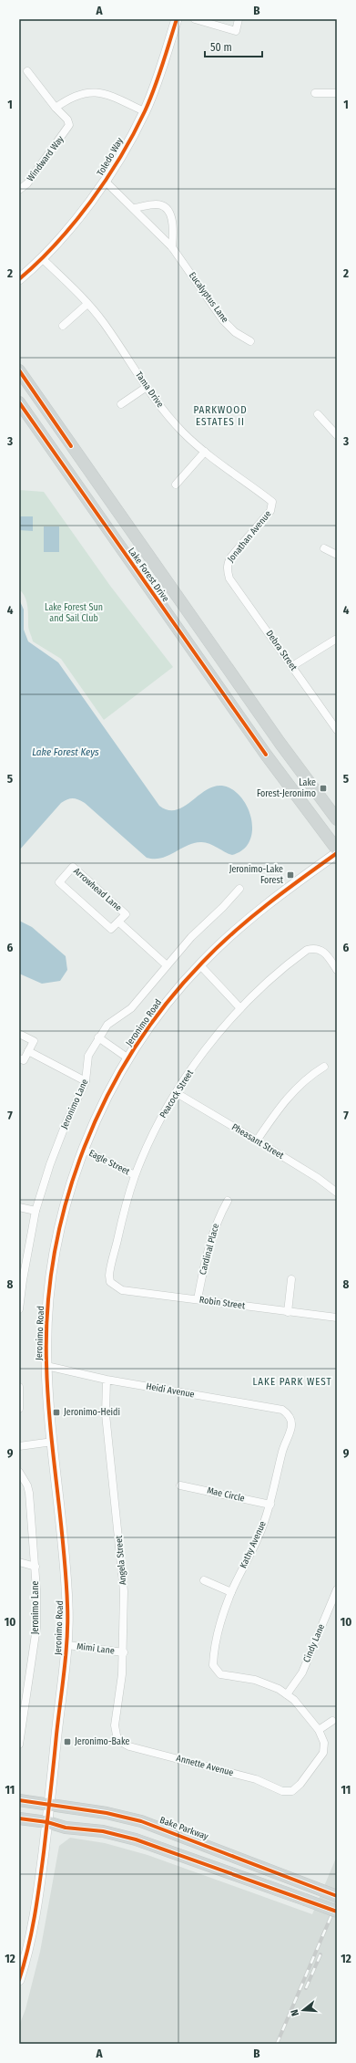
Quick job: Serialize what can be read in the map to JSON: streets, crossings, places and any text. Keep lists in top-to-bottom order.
{
  "streets": {
    "main road": [
      "Toledo Way",
      "Lake Forest Drive",
      "Jeronimo Road",
      "Bake Parkway"
    ],
    "street": [
      "Windward Way",
      "Eucalyptus Lane",
      "Tama Drive",
      "Jonathan Avenue",
      "Debra Street",
      "Arrowhead Lane",
      "Peacock Street",
      "Jeronimo Lane",
      "Pheasant Street",
      "Eagle Street",
      "Cardinal Place",
      "Robin Street",
      "Heidi Avenue",
      "Mae Circle",
      "Kathy Avenue",
      "Angela Street",
      "Cindy Lane",
      "Mimi Lane",
      "Annette Avenue"
    ]
  },
  "crossings": [
    ["Toledo Way", "Eucalyptus Lane"],
    ["Toledo Way", "Tama Drive"],
    ["Tama Drive", "Jonathan Avenue"],
    ["Jonathan Avenue", "Debra Street"],
    ["Arrowhead Lane", "Jeronimo Lane"],
    ["Jeronimo Road", "Eagle Street"],
    ["Jeronimo Road", "Heidi Avenue"],
    ["Jeronimo Road", "Mimi Lane"],
    ["Jeronimo Road", "Bake Parkway"],
    ["Peacock Street", "Pheasant Street"],
    ["Peacock Street", "Eagle Street"],
    ["Peacock Street", "Robin Street"],
    ["Cardinal Place", "Robin Street"],
    ["Heidi Avenue", "Kathy Avenue"],
    ["Heidi Avenue", "Angela Street"],
    ["Mae Circle", "Kathy Avenue"],
    ["Kathy Avenue", "Cindy Lane"],
    ["Angela Street", "Mimi Lane"],
    ["Angela Street", "Annette Avenue"]
  ],
  "districts": ["PARKWOOD ESTATES II", "LAKE PARK WEST"],
  "water": ["Lake Forest Keys"],
  "parks": ["Lake Forest Sun and Sail Club"],
  "places": {
    "transit": [
      "Lake Forest-Jeronimo",
      "Jeronimo-Lake Forest",
      "Jeronimo-Heidi",
      "Jeronimo-Bake"
    ]
  },
  "scale_bar": "50 m",
  "north": "left",
  "grid": {
    "columns": ["A", "B"],
    "rows": [
      "1",
      "2",
      "3",
      "4",
      "5",
      "6",
      "7",
      "8",
      "9",
      "10",
      "11",
      "12"
    ]
  }
}
